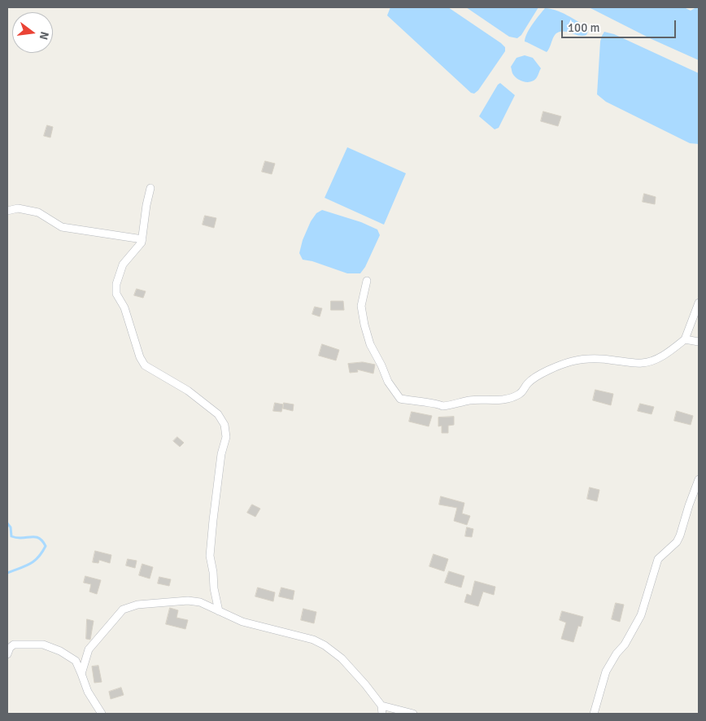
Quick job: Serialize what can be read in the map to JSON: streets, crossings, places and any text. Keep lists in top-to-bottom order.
{
  "scale_bar": "100 m",
  "north": "right"
}
